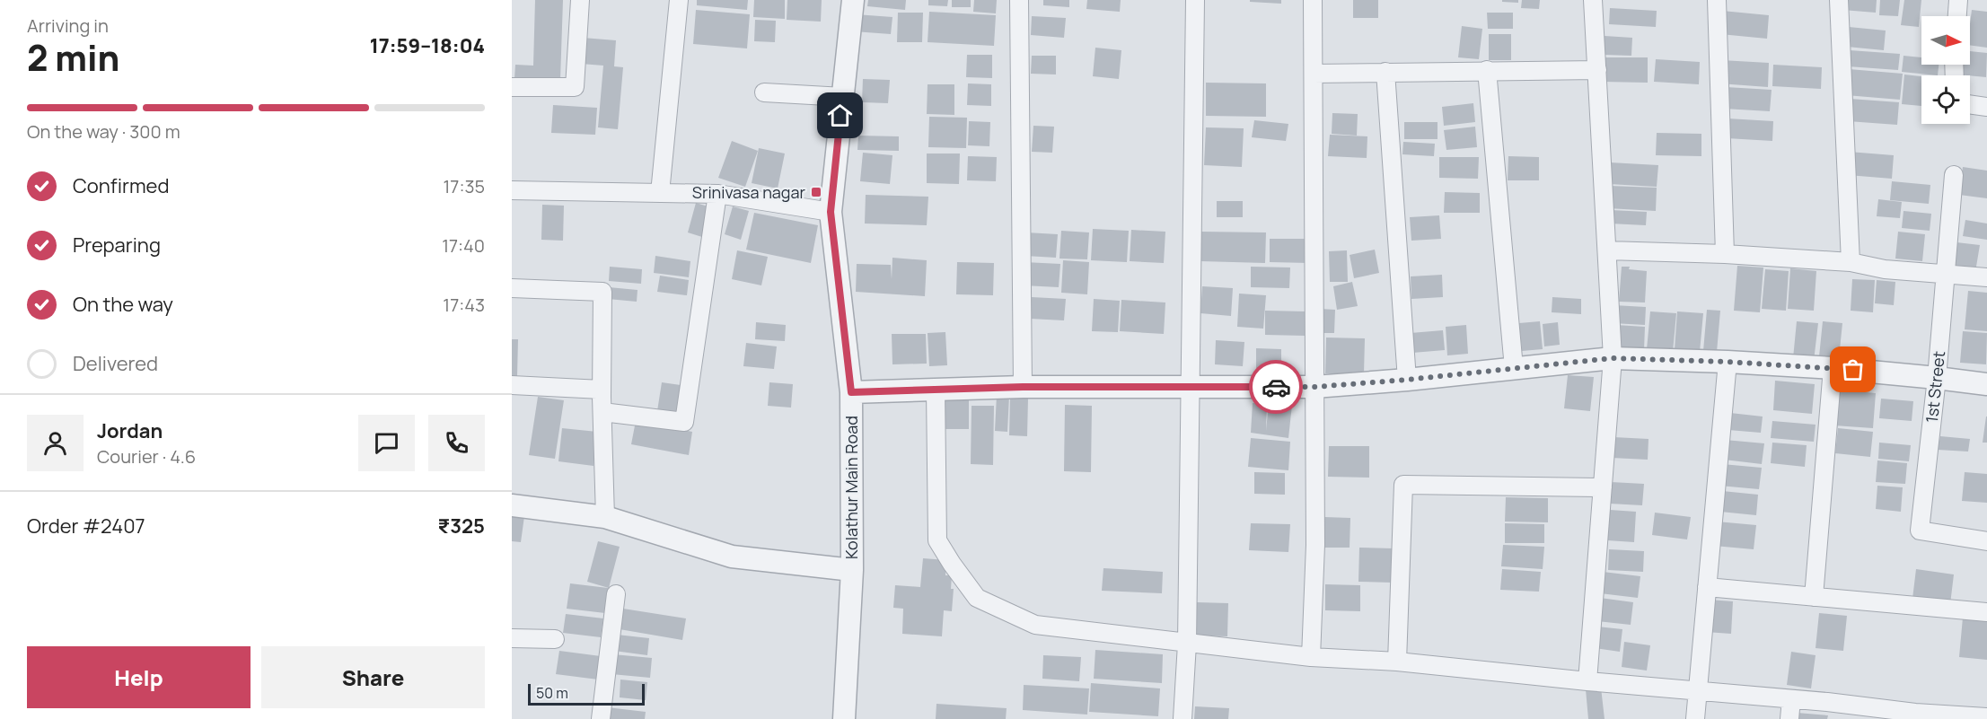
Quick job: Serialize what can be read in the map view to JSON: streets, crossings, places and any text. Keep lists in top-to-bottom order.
{
  "streets": {
    "street": ["1st Street", "Kolathur Main Road"]
  },
  "places": {
    "transit": ["Srinivasa nagar"]
  },
  "scale_bar": "50 m",
  "north": "right",
  "page": {
    "heading": ["2 min", "Arriving in", "17:59–18:04"],
    "panel": [
      "Jordan",
      "Courier · 4.6",
      "Order #2407",
      "₹325"
    ],
    "bar": "On the way · 300 m",
    "list": [
      ["Confirmed", "17:35"],
      ["Preparing", "17:40"],
      ["On the way", "17:43"],
      "Delivered"
    ],
    "buttons": ["Help", "Share"],
    "scale": "50 m"
  }
}
